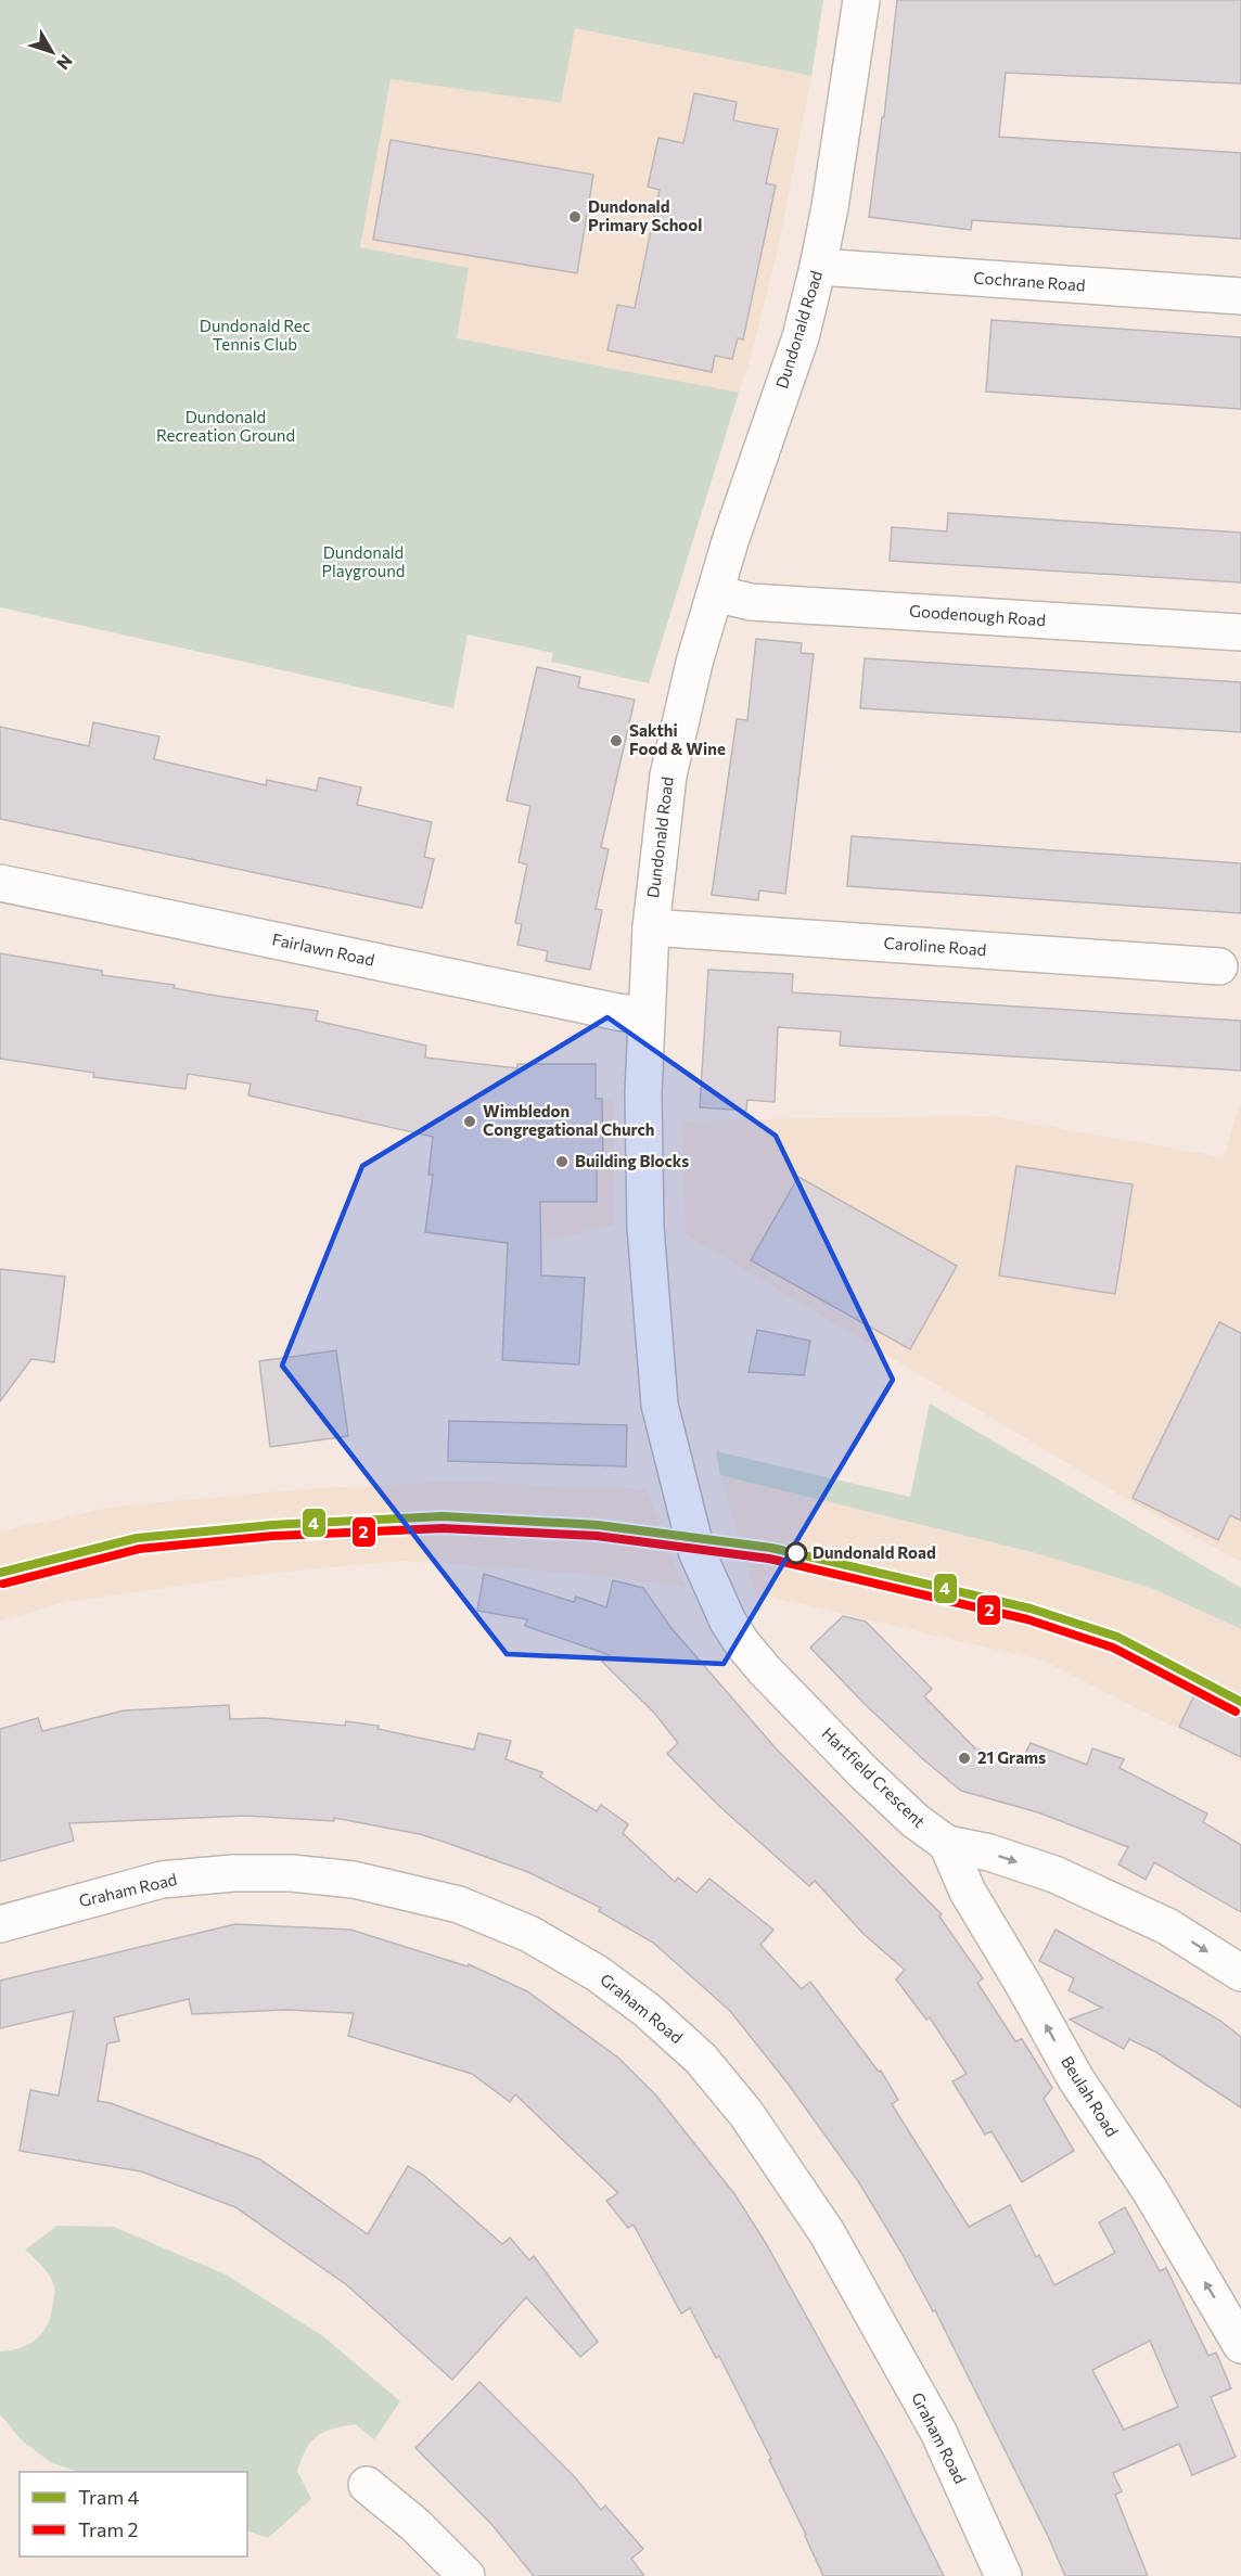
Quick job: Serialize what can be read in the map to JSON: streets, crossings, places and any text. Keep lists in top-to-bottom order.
{
  "streets": {
    "street": [
      "Cochrane Road",
      "Dundonald Road",
      "Goodenough Road",
      "Caroline Road",
      "Fairlawn Road",
      "Hartfield Crescent",
      "Graham Road",
      "Beulah Road"
    ]
  },
  "crossings": [
    ["Cochrane Road", "Dundonald Road"],
    ["Dundonald Road", "Goodenough Road"],
    ["Dundonald Road", "Caroline Road"],
    ["Dundonald Road", "Fairlawn Road"],
    ["Dundonald Road", "Hartfield Crescent"],
    ["Hartfield Crescent", "Beulah Road"]
  ],
  "one_way": ["Hartfield Crescent", "Beulah Road"],
  "parks": ["Dundonald Rec Tennis Club", "Dundonald Recreation Ground", "Dundonald Playground"],
  "places": [
    "Dundonald Primary School",
    "Sakthi Food & Wine",
    "Wimbledon Congregational Church",
    "Building Blocks",
    "Dundonald Road",
    "21 Grams"
  ],
  "lines": ["tram line 4", "tram line 2"],
  "legend": ["Tram 4", "Tram 2"],
  "north": "bottom right"
}
